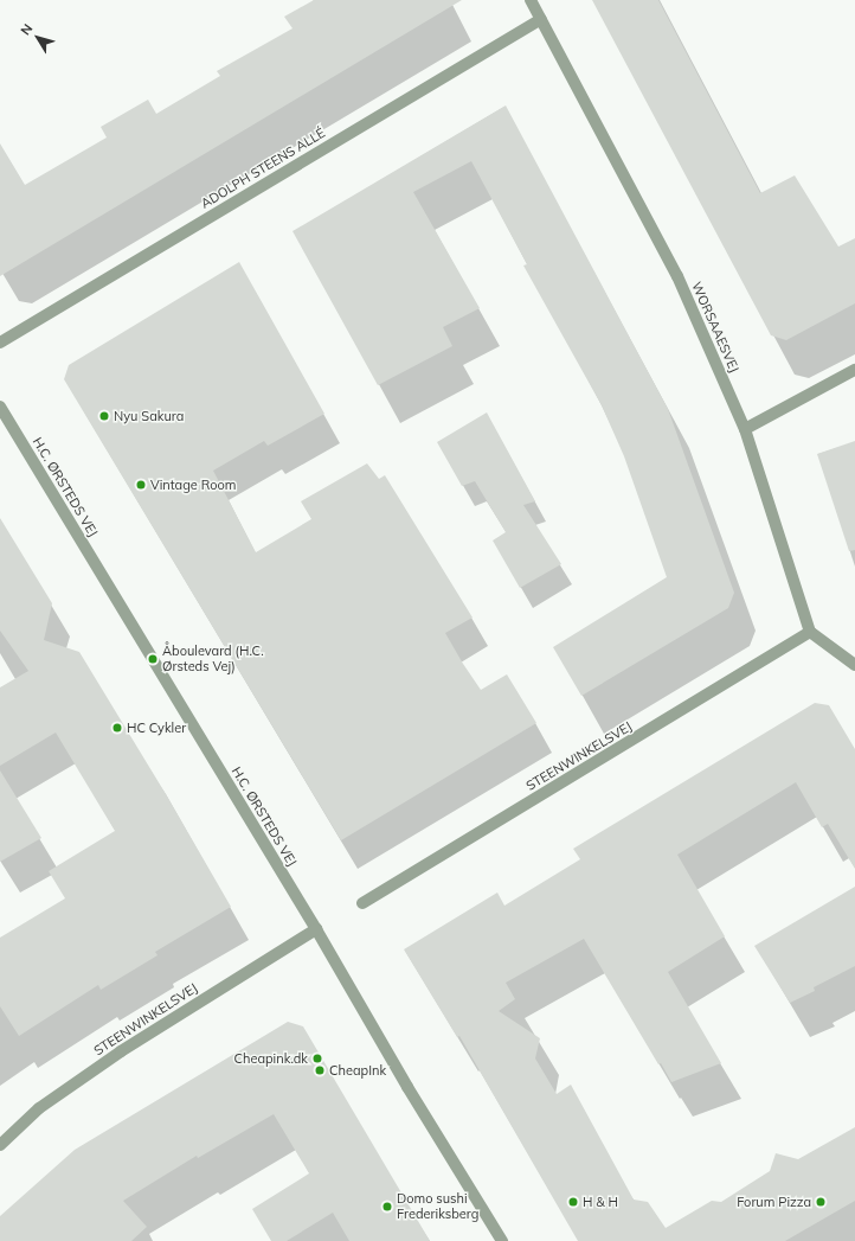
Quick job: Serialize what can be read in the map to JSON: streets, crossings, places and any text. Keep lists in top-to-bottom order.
{
  "streets": {
    "street": [
      "ADOLPH STEENS ALLÉ",
      "WORSAAESVEJ",
      "H.C. ØRSTEDS VEJ",
      "STEENWINKELSVEJ"
    ]
  },
  "crossings": [
    ["ADOLPH STEENS ALLÉ", "WORSAAESVEJ"],
    ["WORSAAESVEJ", "STEENWINKELSVEJ"],
    ["H.C. ØRSTEDS VEJ", "STEENWINKELSVEJ"]
  ],
  "places": [
    "Nyu Sakura",
    "Vintage Room",
    "Åboulevard (H.C. Ørsteds Vej)",
    "HC Cykler",
    "Cheapink.dk",
    "CheapInk",
    "H & H",
    "Forum Pizza",
    "Domo sushi Frederiksberg"
  ],
  "north": "top left"
}
